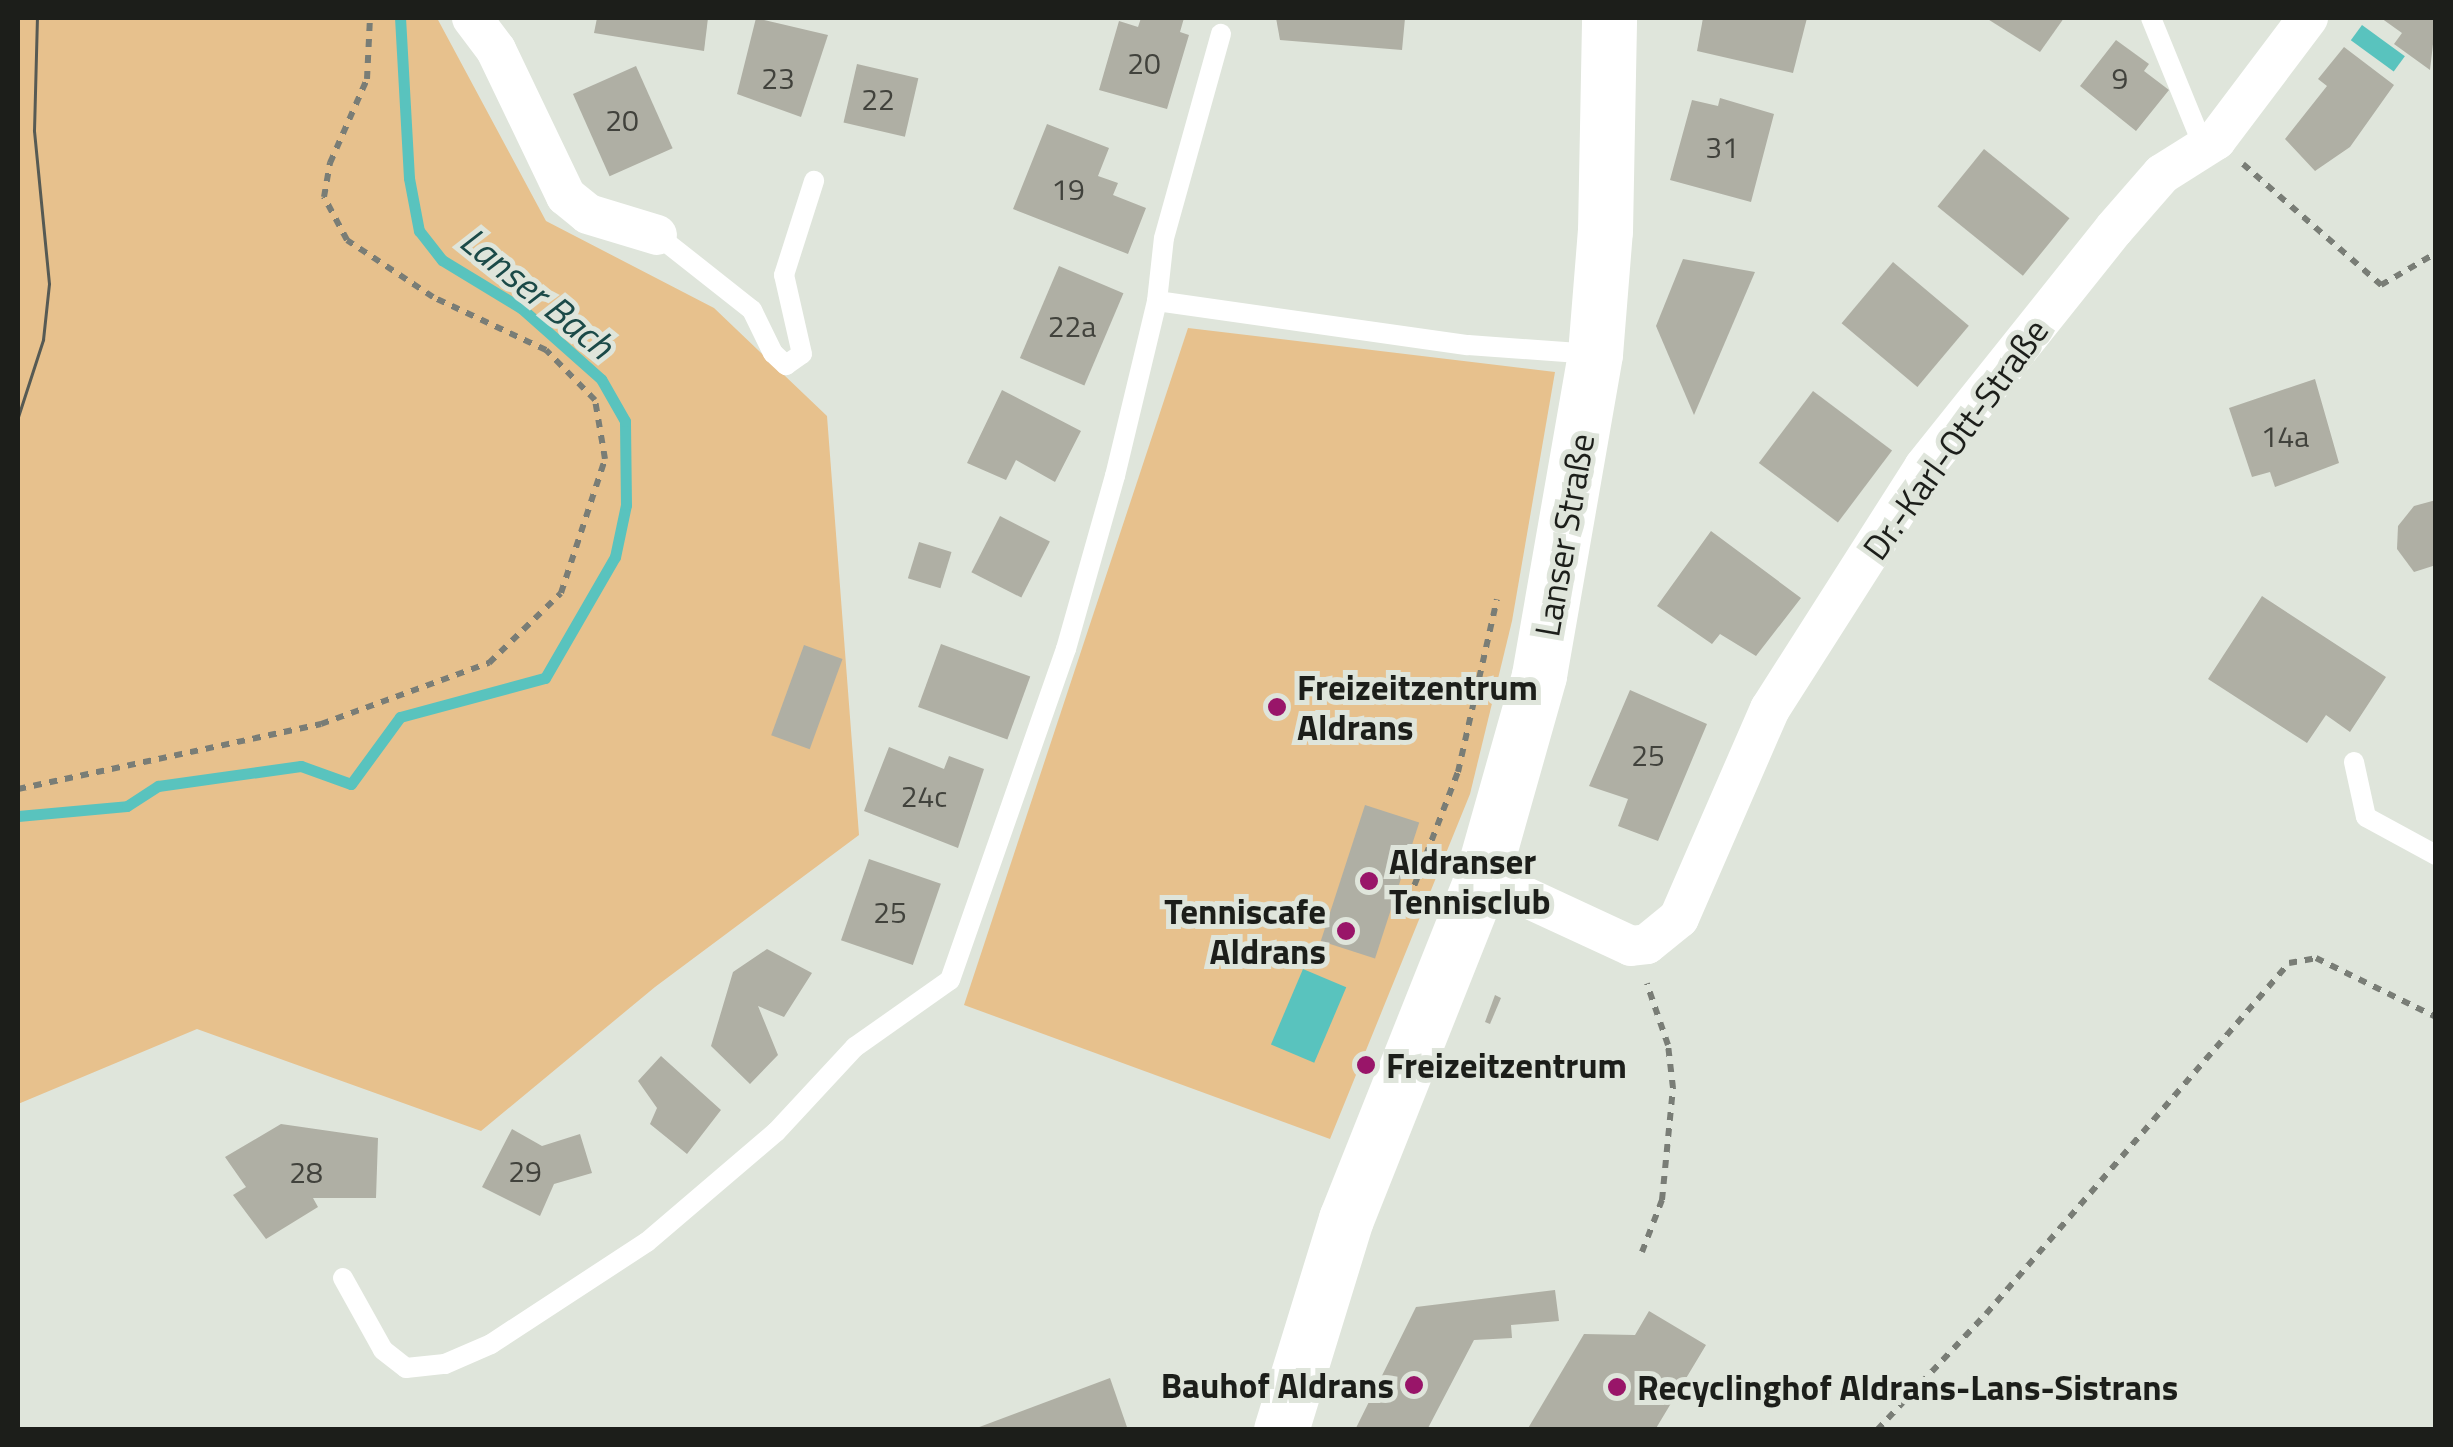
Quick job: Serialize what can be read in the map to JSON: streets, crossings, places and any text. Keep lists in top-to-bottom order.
{
  "streets": {
    "main road": ["Lanser Straße"],
    "street": ["Dr.-Karl-Ott-Straße"]
  },
  "water": ["Lanser Bach"],
  "places": [
    "Freizeitzentrum Aldrans",
    "Aldranser Tennisclub",
    "Tenniscafe Aldrans",
    "Freizeitzentrum",
    "Bauhof Aldrans",
    "Recyclinghof Aldrans-Lans-Sistrans"
  ],
  "house_numbers": [
    "20",
    "23",
    "9",
    "22",
    "20",
    "31",
    "19",
    "22a",
    "14a",
    "25",
    "24c",
    "25",
    "29",
    "28"
  ]
}
